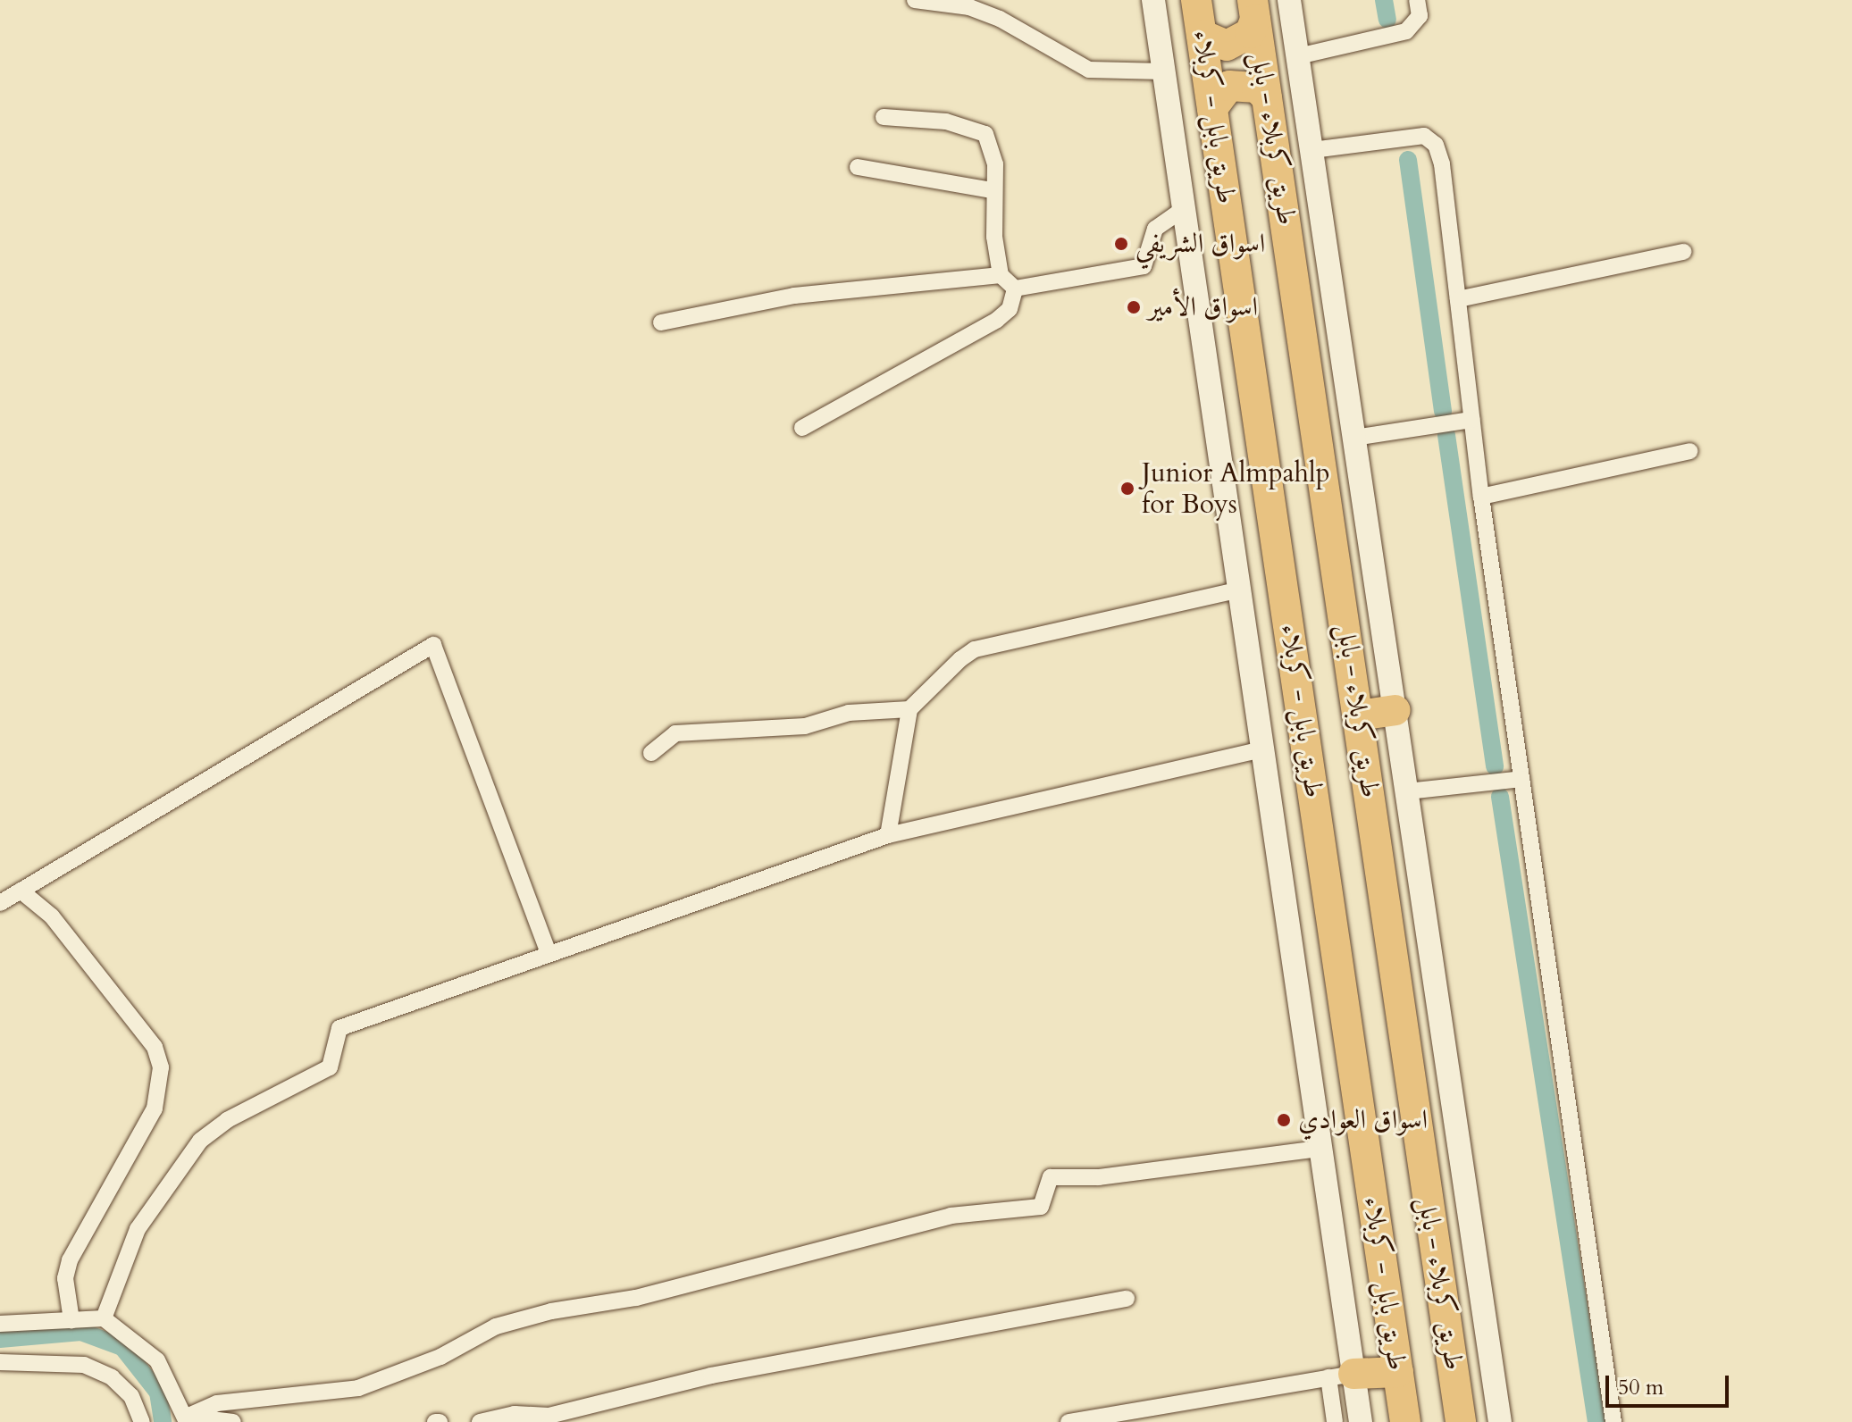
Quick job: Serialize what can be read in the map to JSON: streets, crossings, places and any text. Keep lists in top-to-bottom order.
{
  "streets": {
    "highway": ["طريق بابل - كربلاء", "طريق كربلاء - بابل"]
  },
  "places": [
    "اسواق الشريفي",
    "اسواق الأمير",
    "Junior Almpahlp for Boys",
    "اسواق العوادي"
  ],
  "scale_bar": "50 m"
}
